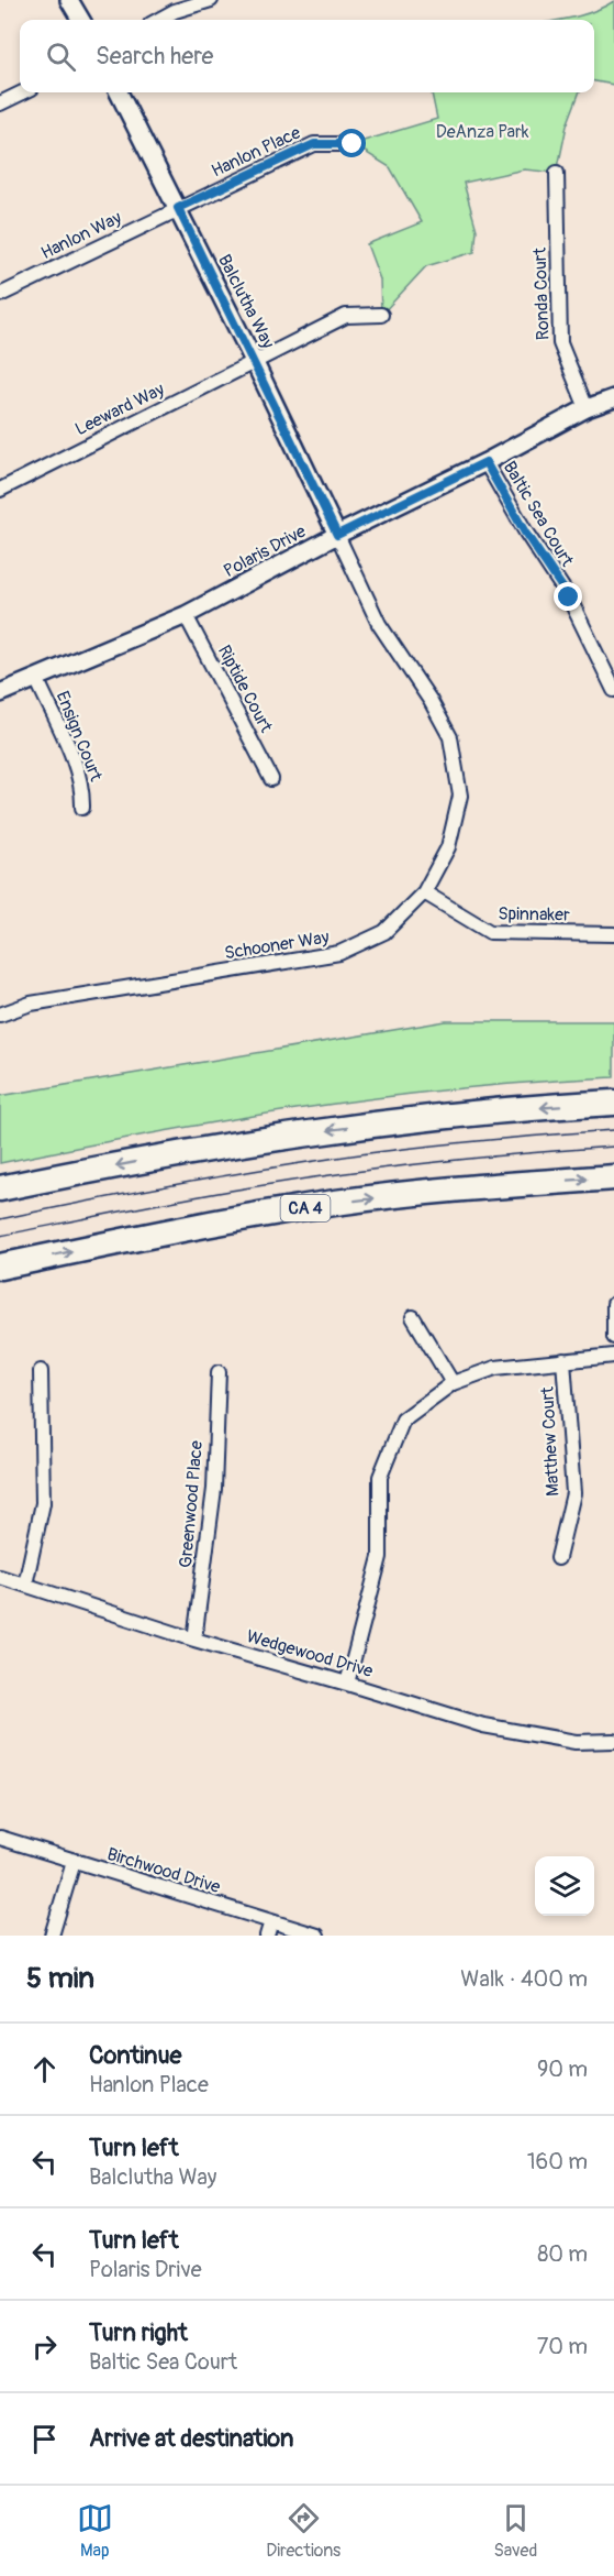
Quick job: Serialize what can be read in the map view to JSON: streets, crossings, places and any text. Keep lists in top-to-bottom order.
{
  "streets": {
    "highway": ["CA 4"],
    "street": [
      "Hanlon Place",
      "Hanlon Way",
      "Ronda Court",
      "Balclutha Way",
      "Leeward Way",
      "Baltic Sea Court",
      "Polaris Drive",
      "Riptide Court",
      "Ensign Court",
      "Spinnaker",
      "Schooner Way",
      "Matthew Court",
      "Greenwood Place",
      "Wedgewood Drive",
      "Birchwood Drive"
    ]
  },
  "crossings": [
    ["Hanlon Place", "Hanlon Way"],
    ["Hanlon Place", "Balclutha Way"],
    ["Hanlon Way", "Balclutha Way"],
    ["Ronda Court", "Polaris Drive"],
    ["Balclutha Way", "Leeward Way"],
    ["Balclutha Way", "Polaris Drive"],
    ["Balclutha Way", "Schooner Way"],
    ["Baltic Sea Court", "Polaris Drive"],
    ["Polaris Drive", "Riptide Court"],
    ["Polaris Drive", "Ensign Court"],
    ["Polaris Drive", "Schooner Way"],
    ["Spinnaker", "Schooner Way"],
    ["Greenwood Place", "Wedgewood Drive"]
  ],
  "parks": ["DeAnza Park"],
  "page": {
    "search": "Search here",
    "heading": ["5 min", "Walk · 400 m"],
    "list": [
      ["Continue", "Hanlon Place", "90 m"],
      ["Turn left", "Balclutha Way", "160 m"],
      ["Turn left", "Polaris Drive", "80 m"],
      ["Turn right", "Baltic Sea Court", "70 m"],
      "Arrive at destination"
    ],
    "nav": ["Map", "Directions", "Saved"]
  }
}
